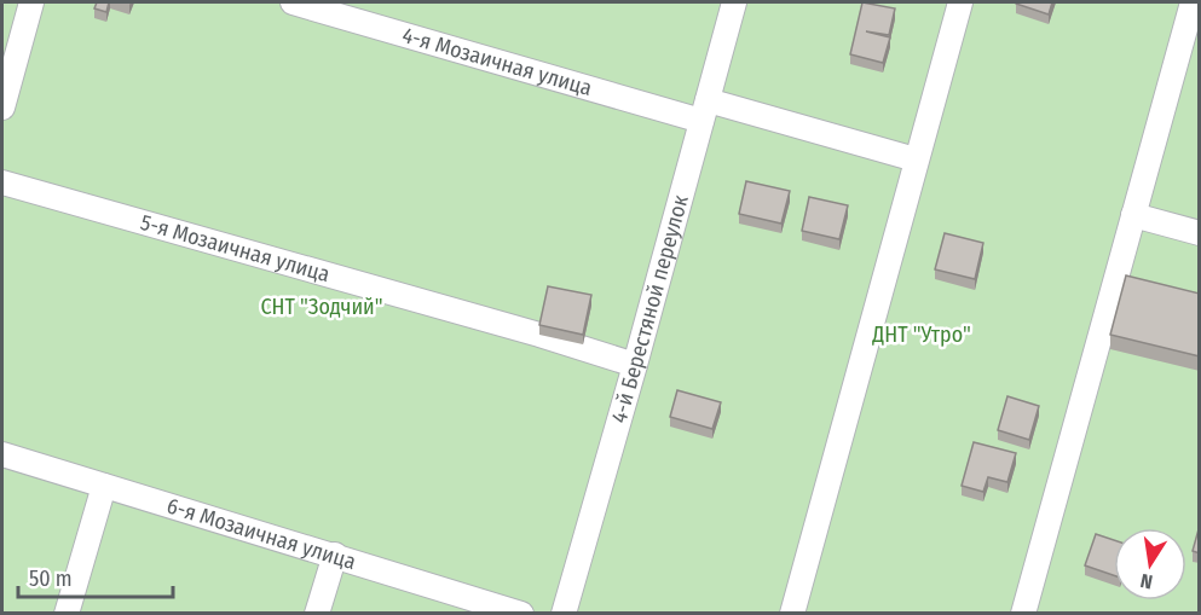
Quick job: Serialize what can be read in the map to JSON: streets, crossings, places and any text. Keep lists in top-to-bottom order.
{
  "streets": {
    "lane": [
      "4-я Мозаичная улица",
      "5-я Мозаичная улица",
      "4-й Берестяной переулок",
      "6-я Мозаичная улица"
    ]
  },
  "crossings": [
    ["4-я Мозаичная улица", "4-й Берестяной переулок"],
    ["5-я Мозаичная улица", "4-й Берестяной переулок"]
  ],
  "parks": ["СНТ \"Зодчий\"", "ДНТ \"Утро\""],
  "scale_bar": "50 m",
  "north": "bottom"
}
